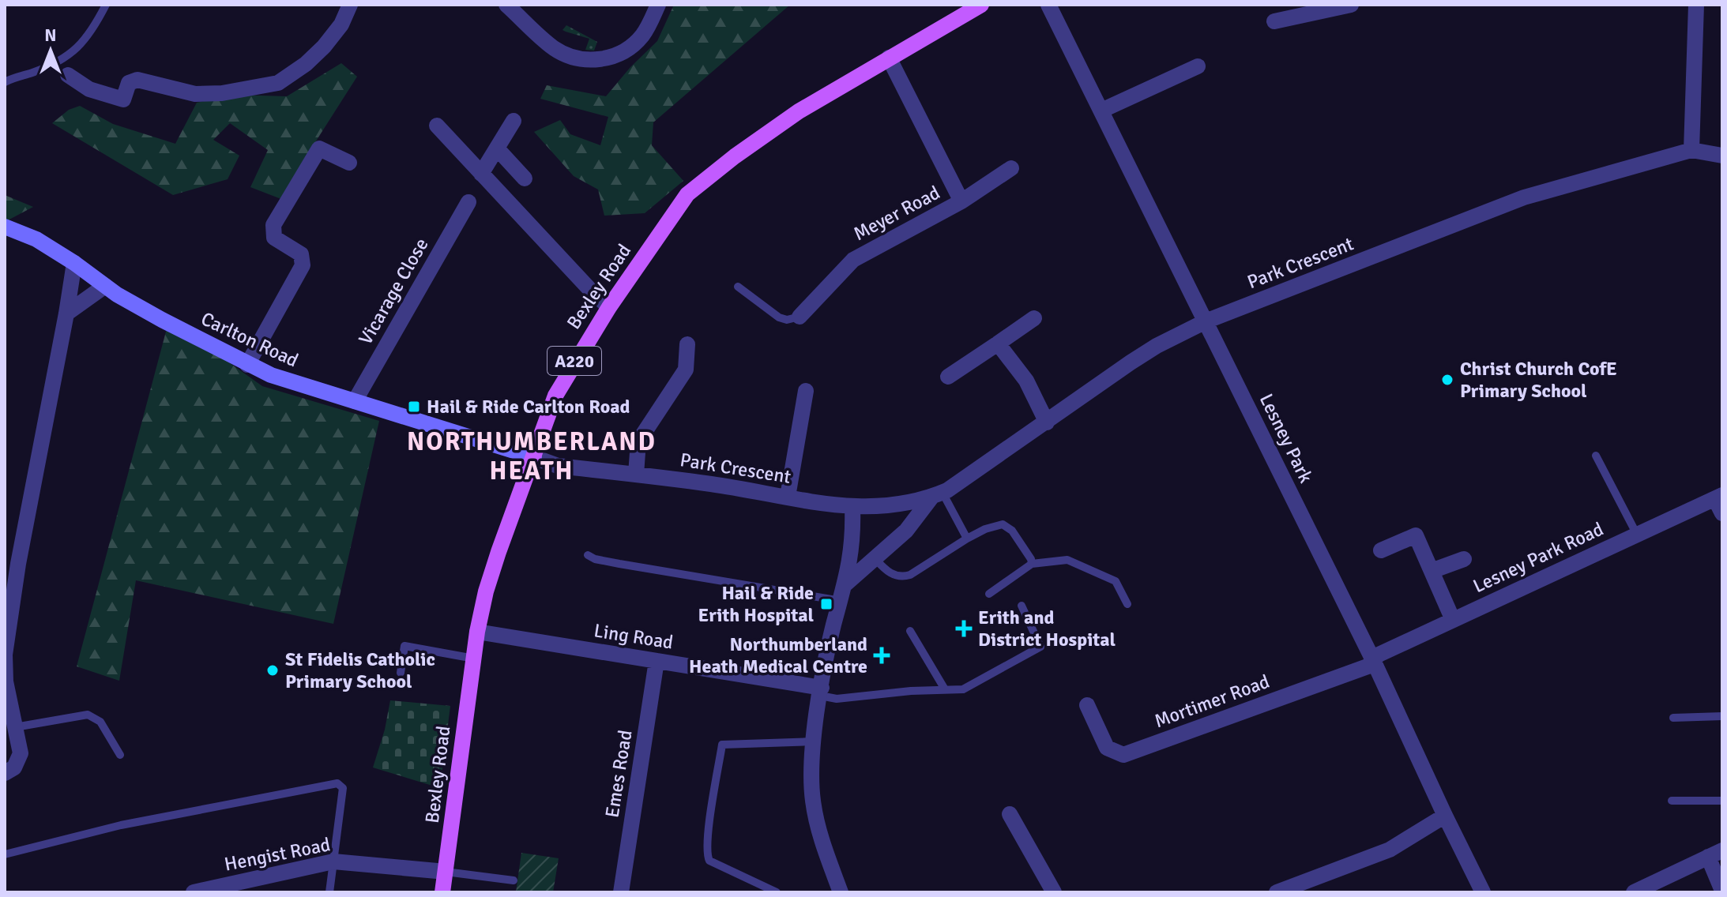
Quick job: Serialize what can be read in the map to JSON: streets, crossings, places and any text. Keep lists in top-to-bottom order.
{
  "streets": {
    "main road": ["Bexley Road", "A220"],
    "street": [
      "Meyer Road",
      "Park Crescent",
      "Vicarage Close",
      "Carlton Road",
      "Lesney Park",
      "Lesney Park Road",
      "Ling Road",
      "Mortimer Road",
      "Emes Road",
      "Hengist Road"
    ]
  },
  "crossings": [
    ["Meyer Road", "Bexley Road"],
    ["Park Crescent", "Bexley Road"],
    ["Park Crescent", "Carlton Road"],
    ["Park Crescent", "Lesney Park"],
    ["Bexley Road", "Carlton Road"],
    ["Bexley Road", "Ling Road"],
    ["Bexley Road", "Hengist Road"],
    ["Vicarage Close", "Carlton Road"],
    ["Lesney Park", "Lesney Park Road"],
    ["Lesney Park", "Mortimer Road"],
    ["Lesney Park Road", "Mortimer Road"],
    ["Ling Road", "Emes Road"]
  ],
  "districts": ["NORTHUMBERLAND HEATH"],
  "places": {
    "other": ["Christ Church CofE Primary School", "St Fidelis Catholic Primary School"],
    "transit": ["Hail & Ride Carlton Road", "Hail & Ride Erith Hospital"],
    "health": ["Erith and District Hospital", "Northumberland Heath Medical Centre"]
  },
  "north": "top"
}
